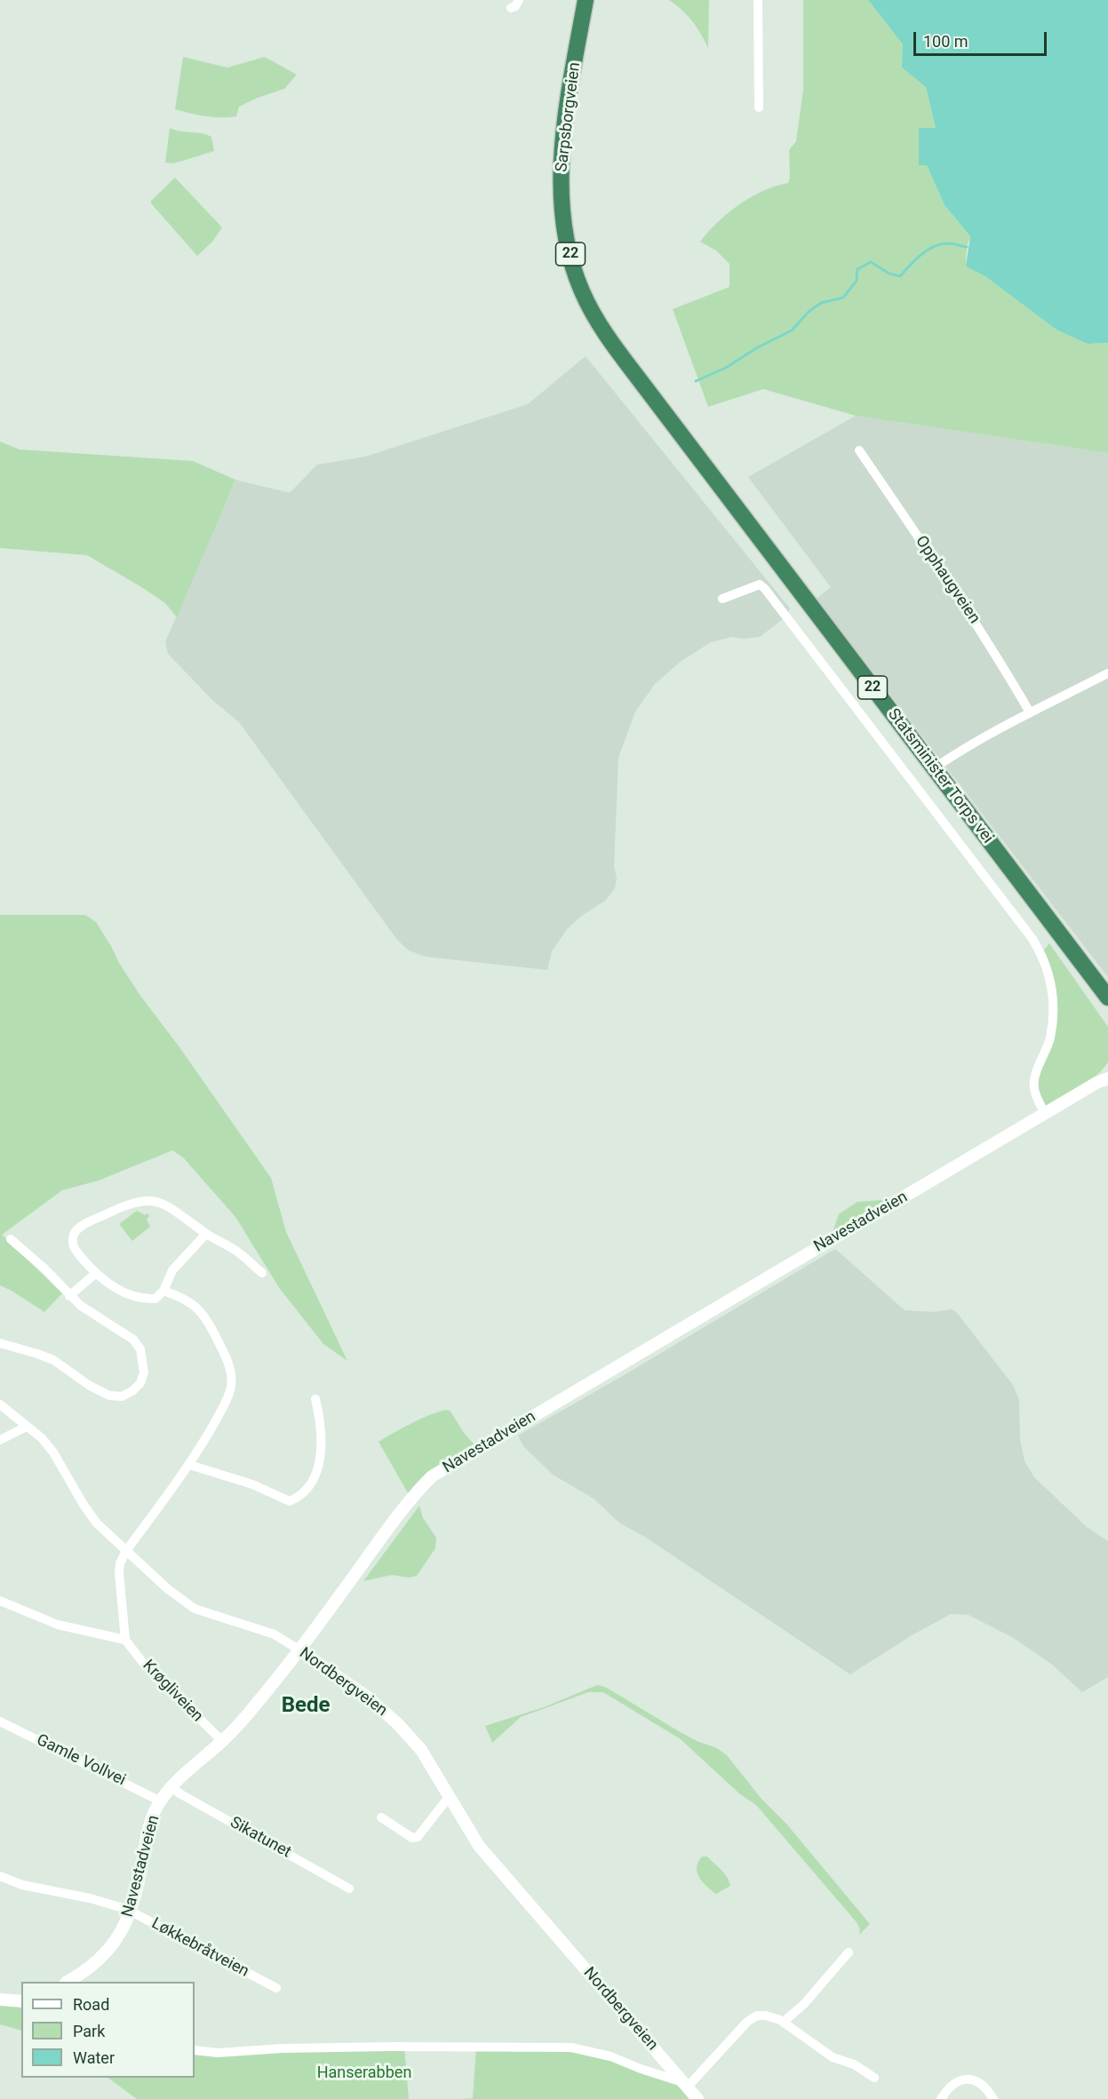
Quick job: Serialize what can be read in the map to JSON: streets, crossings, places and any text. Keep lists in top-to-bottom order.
{
  "streets": {
    "highway": ["Sarpsborgveien", "22", "Statsminister Torps vei"],
    "street": [
      "Opphaugveien",
      "Navestadveien",
      "Nordbergveien",
      "Krøgliveien",
      "Gamle Vollvei",
      "Sikatunet",
      "Løkkebråtveien"
    ]
  },
  "crossings": [
    ["Sarpsborgveien", "Statsminister Torps vei"],
    ["Navestadveien", "Nordbergveien"],
    ["Navestadveien", "Krøgliveien"],
    ["Navestadveien", "Gamle Vollvei"],
    ["Navestadveien", "Sikatunet"],
    ["Navestadveien", "Løkkebråtveien"]
  ],
  "districts": ["Bede"],
  "parks": ["Hanserabben"],
  "legend": ["Road", "Park", "Water"],
  "scale_bar": "100 m"
}
